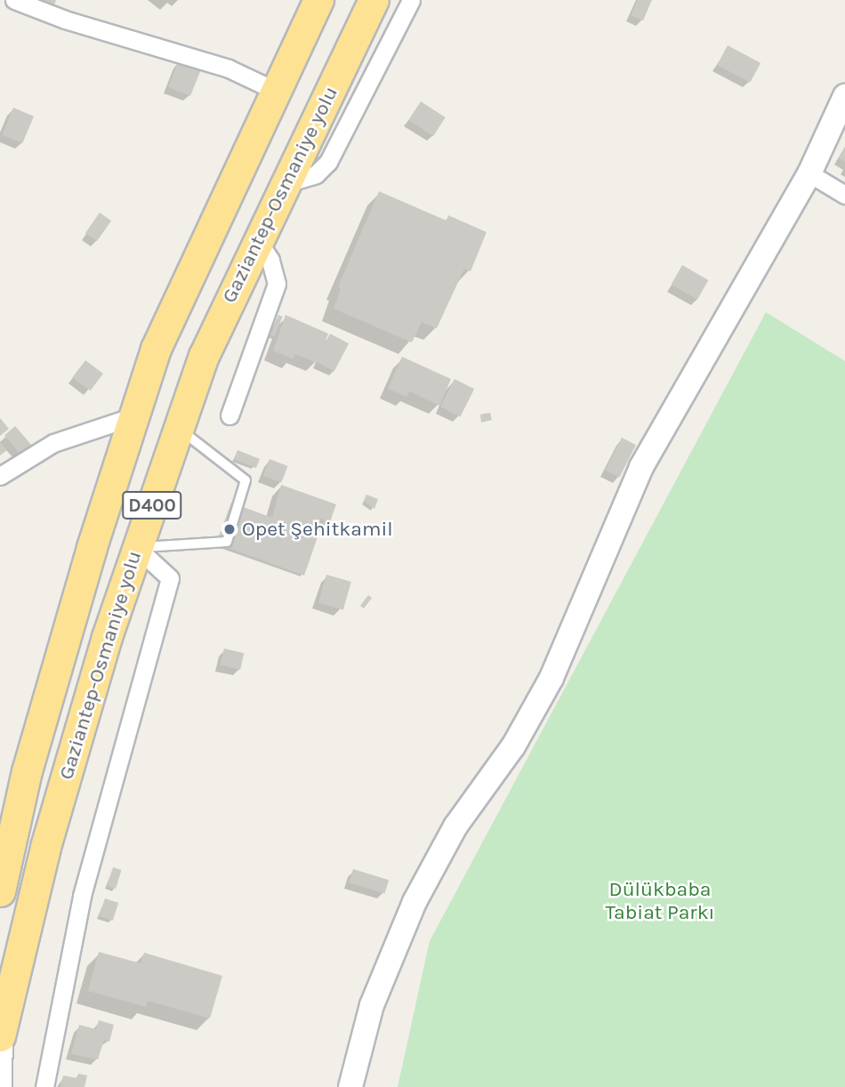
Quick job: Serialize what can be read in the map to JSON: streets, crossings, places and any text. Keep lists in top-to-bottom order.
{
  "streets": {
    "highway": ["Gaziantep-Osmaniye yolu", "D400"]
  },
  "parks": ["Dülükbaba Tabiat Parkı"],
  "places": ["Opet Şehitkamil"]
}
